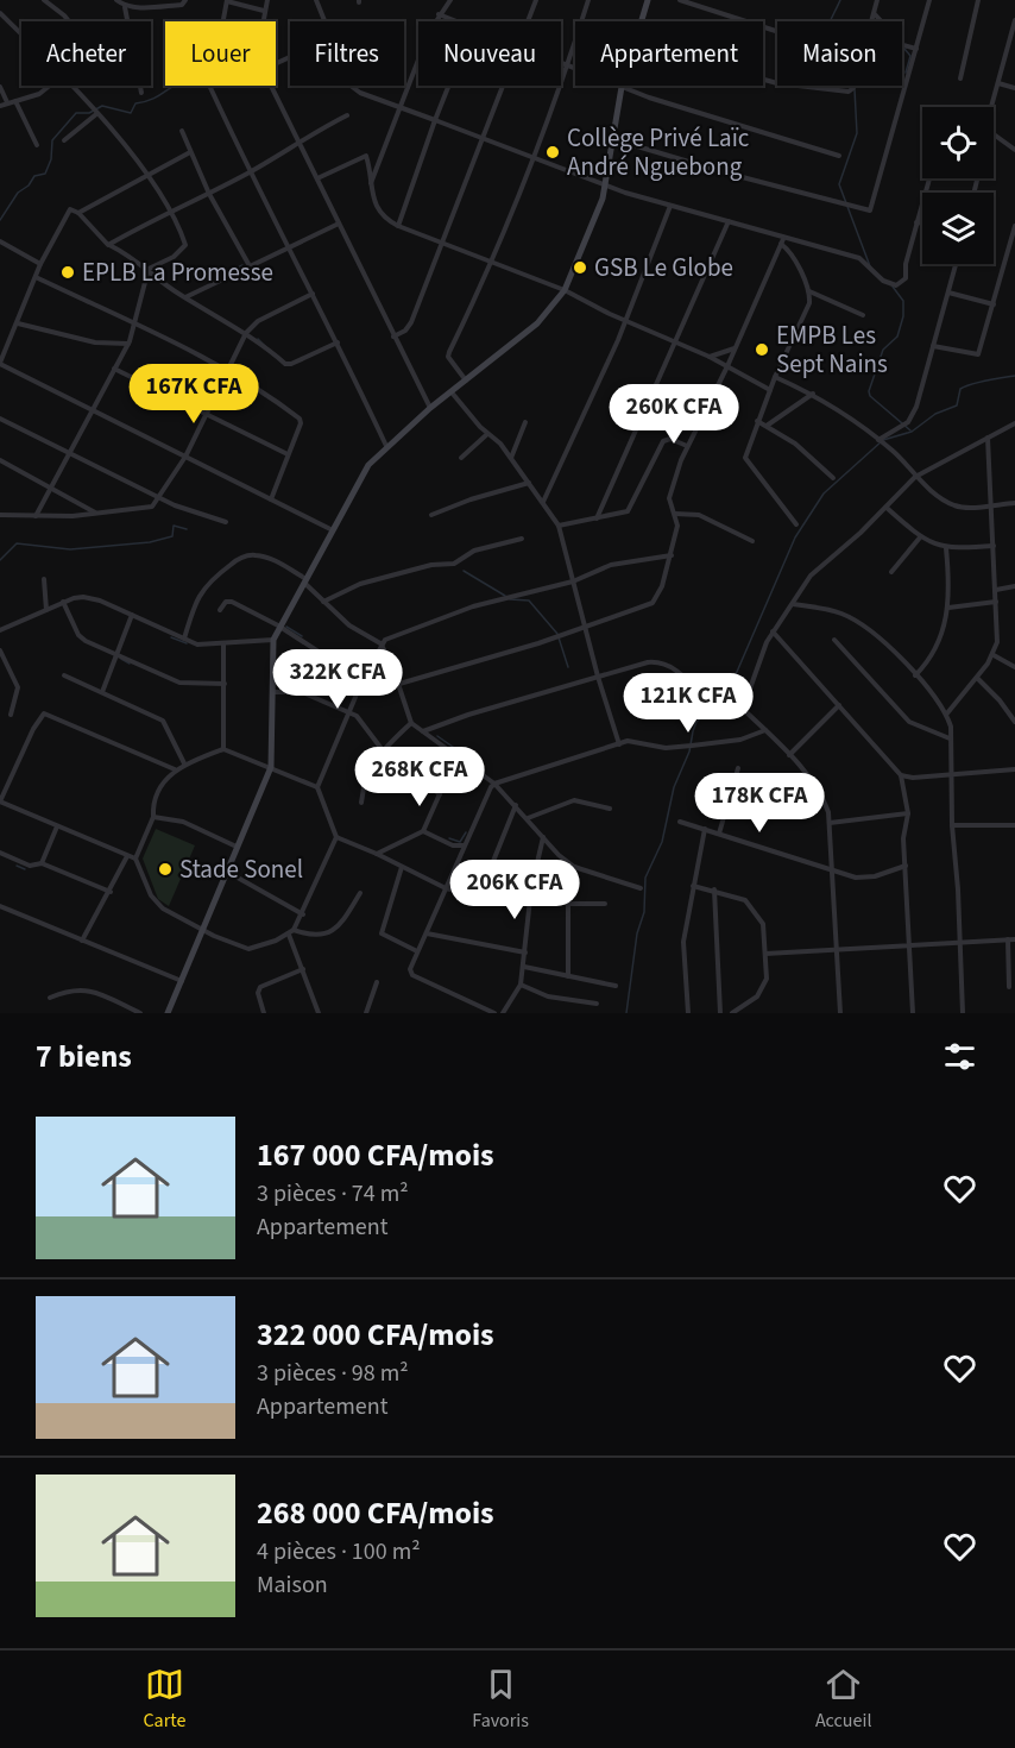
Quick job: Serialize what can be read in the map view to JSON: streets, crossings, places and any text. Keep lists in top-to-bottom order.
{
  "places": [
    "Collège Privé Laïc André Nguebong",
    "GSB Le Globe",
    "EPLB La Promesse",
    "EMPB Les Sept Nains",
    "Stade Sonel"
  ],
  "page": {
    "chip": [
      "Acheter",
      "Louer",
      "Filtres",
      "Nouveau",
      "Appartement",
      "Maison"
    ],
    "price": [
      "167K CFA",
      "260K CFA",
      "322K CFA",
      "121K CFA",
      "268K CFA",
      "178K CFA",
      "206K CFA"
    ],
    "heading": "7 biens",
    "list": [
      {
        "name": "167 000 CFA/mois",
        "note": "3 pièces · 74 m² · Appartement"
      },
      {
        "name": "322 000 CFA/mois",
        "note": "3 pièces · 98 m² · Appartement"
      },
      {
        "name": "268 000 CFA/mois",
        "note": "4 pièces · 100 m² · Maison"
      }
    ],
    "tabs": ["Carte", "Favoris", "Accueil"]
  }
}
